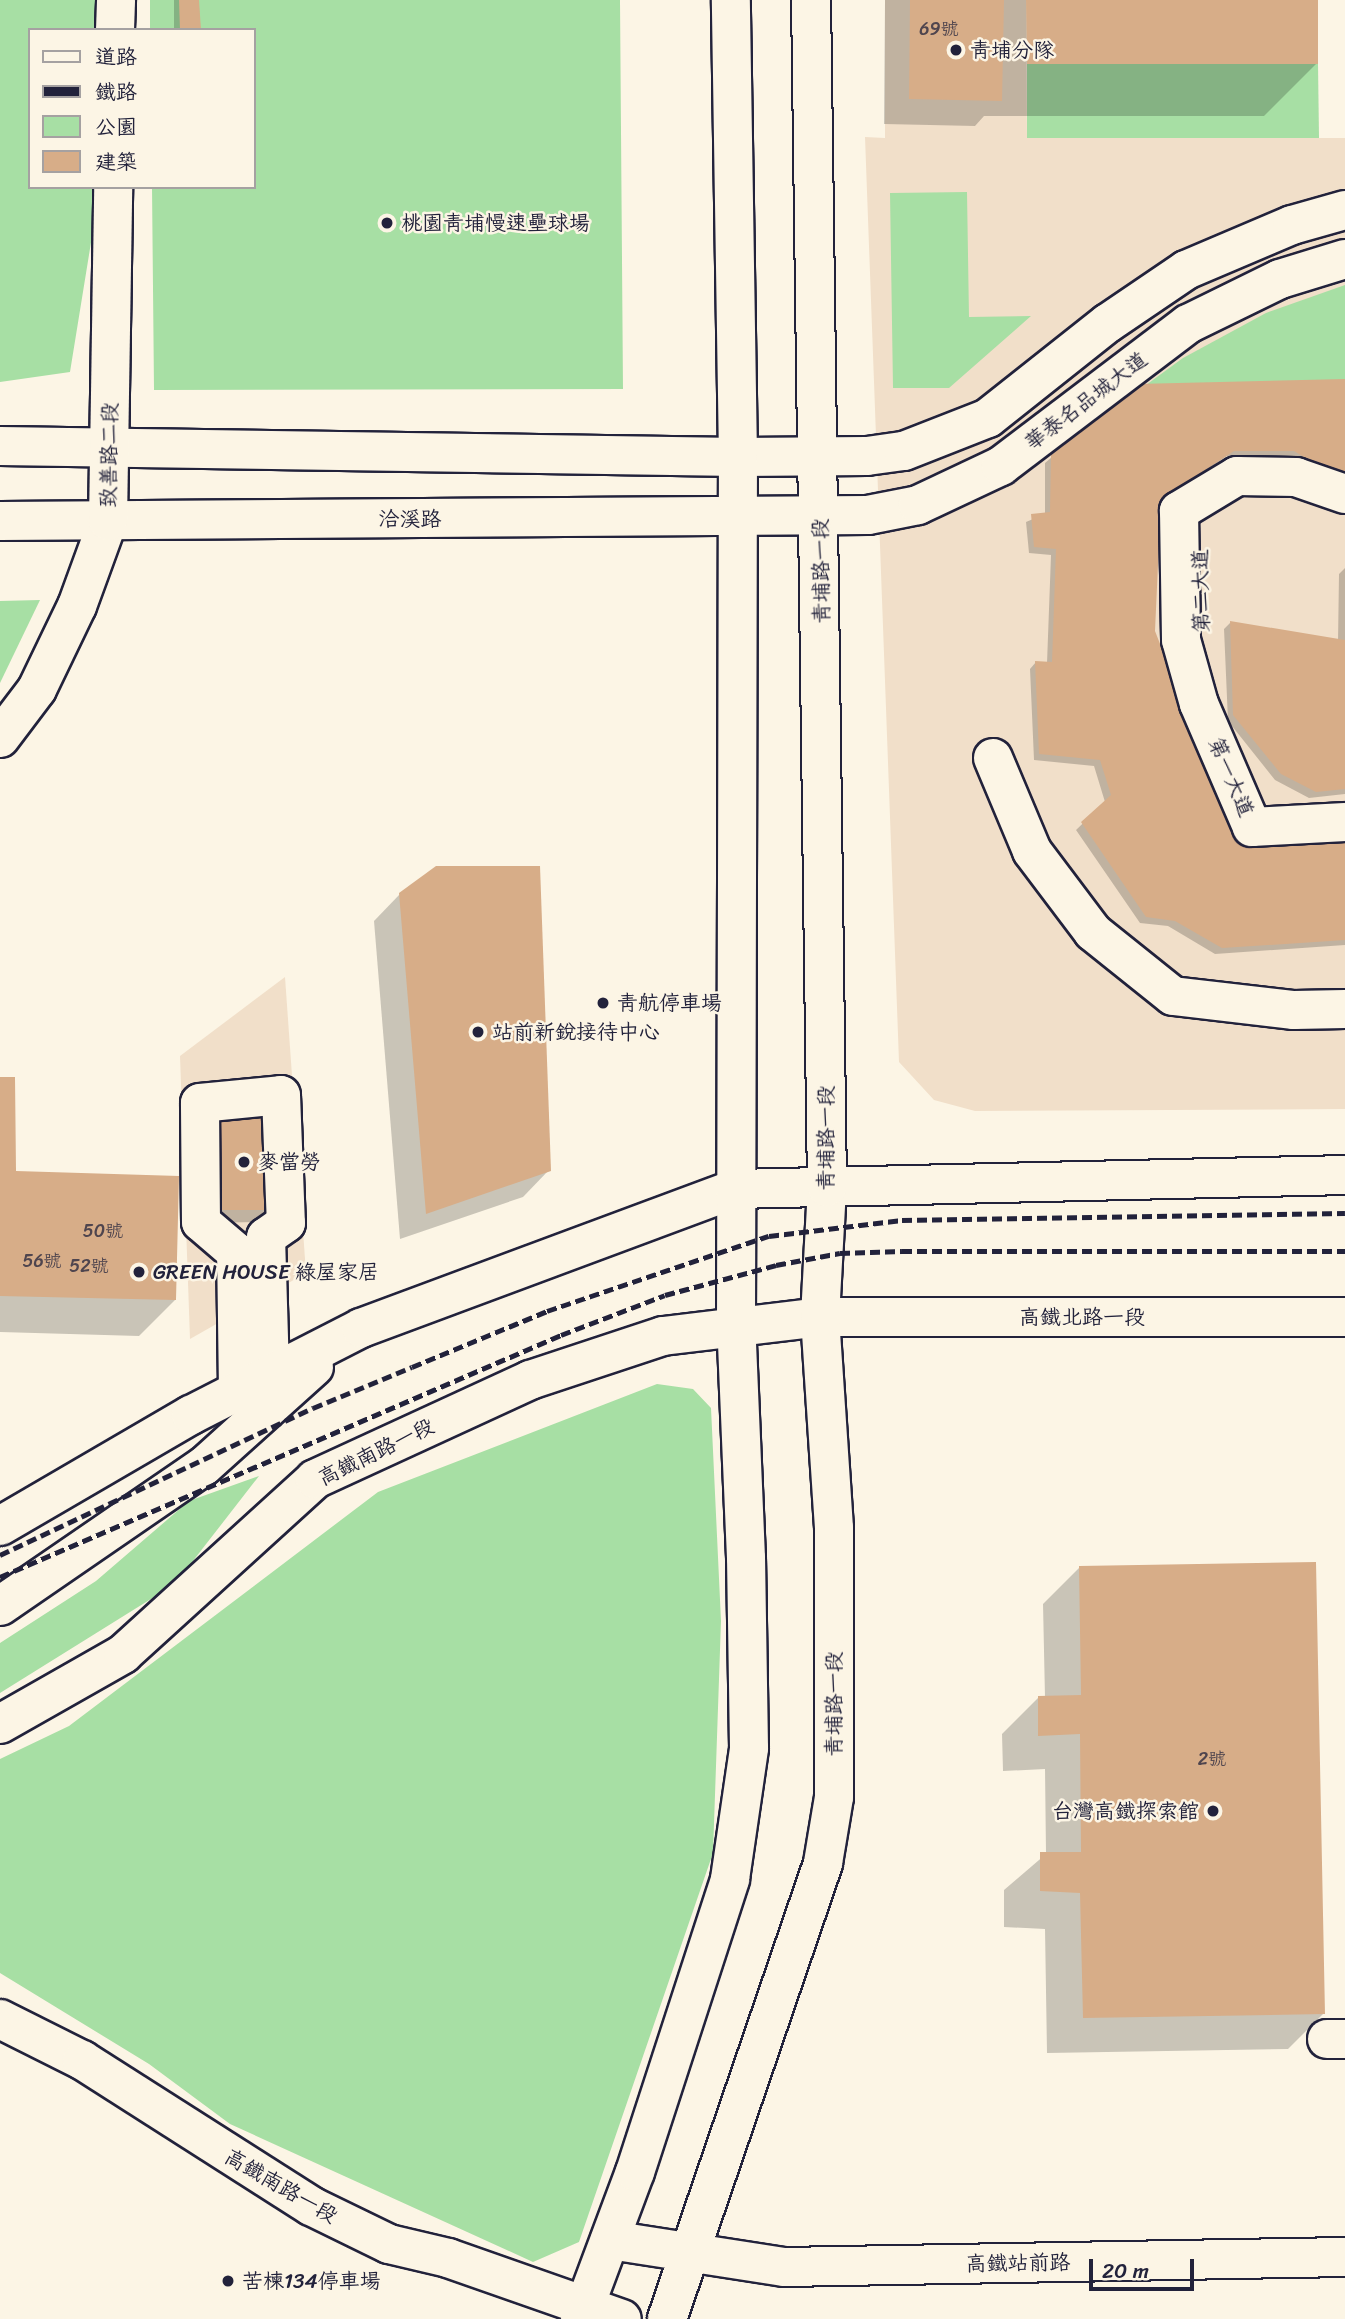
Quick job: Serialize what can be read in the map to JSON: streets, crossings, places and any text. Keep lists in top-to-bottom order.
{
  "streets": {
    "street": [
      "華泰名品城大道",
      "致善路二段",
      "洽溪路",
      "青埔路一段",
      "第二大道",
      "第一大道",
      "高鐵北路一段",
      "高鐵南路一段",
      "高鐵站前路"
    ]
  },
  "crossings": [
    ["華泰名品城大道", "洽溪路"],
    ["華泰名品城大道", "青埔路一段"],
    ["致善路二段", "洽溪路"],
    ["洽溪路", "青埔路一段"],
    ["青埔路一段", "高鐵北路一段"],
    ["青埔路一段", "高鐵南路一段"],
    ["青埔路一段", "高鐵站前路"],
    ["第二大道", "第一大道"],
    ["高鐵北路一段", "高鐵南路一段"]
  ],
  "places": [
    "青埔分隊",
    "桃園青埔慢速壘球場",
    "青航停車場",
    "站前新銳接待中心",
    "麥當勞",
    "GREEN HOUSE 綠屋家居",
    "台灣高鐵探索館",
    "苦楝134停車場"
  ],
  "house_numbers": [
    "69號",
    "50號",
    "56號",
    "52號",
    "2號"
  ],
  "legend": [
    "道路",
    "鐵路",
    "公園",
    "建築"
  ],
  "scale_bar": "20 m"
}
